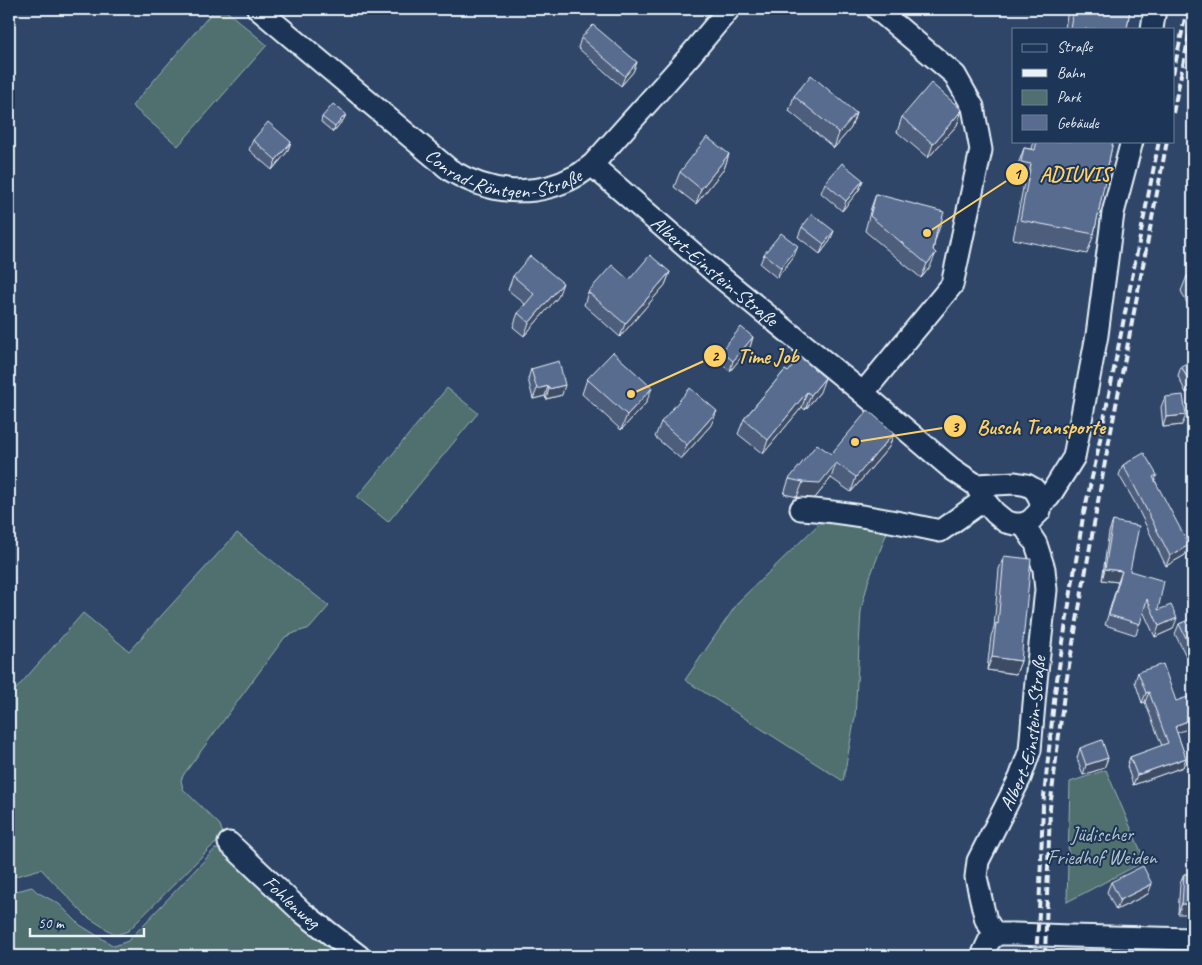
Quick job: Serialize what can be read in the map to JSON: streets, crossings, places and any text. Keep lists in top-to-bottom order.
{
  "streets": {
    "street": ["Conrad-Röntgen-Straße", "Albert-Einstein-Straße", "Fohlenweg"]
  },
  "crossings": [
    ["Conrad-Röntgen-Straße", "Albert-Einstein-Straße"]
  ],
  "parks": ["Jüdischer Friedhof Weiden"],
  "places": ["ADIUVIS", "Time Job", "Busch Transporte"],
  "legend": [
    "Straße",
    "Bahn",
    "Park",
    "Gebäude"
  ],
  "scale_bar": "50 m"
}
